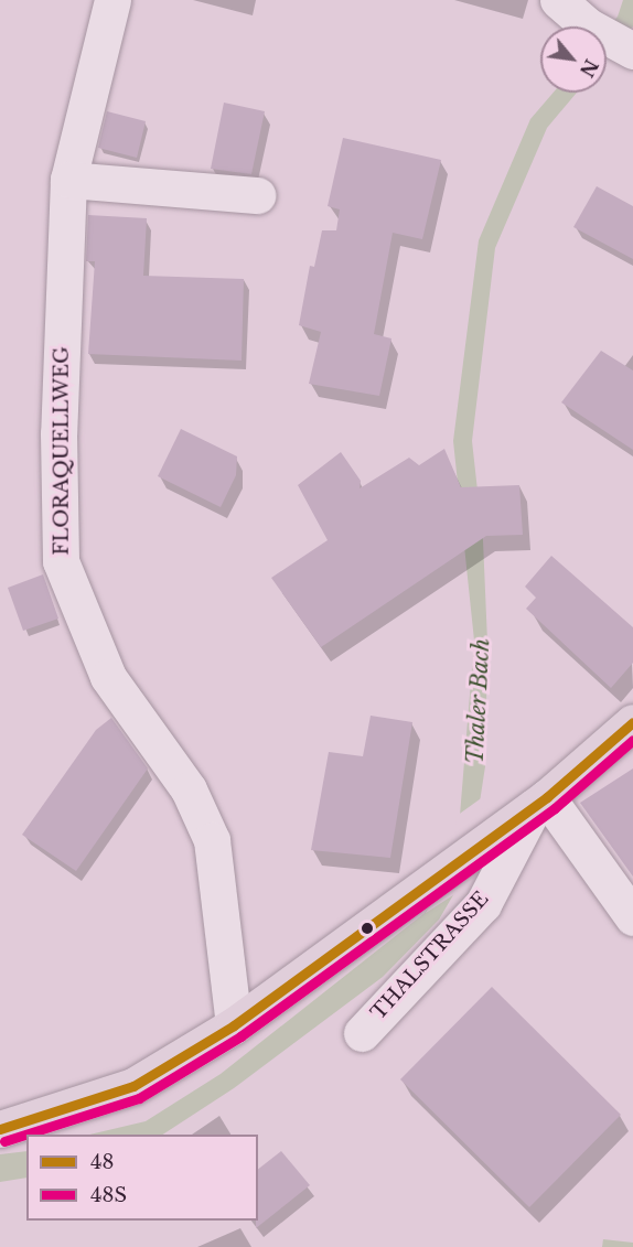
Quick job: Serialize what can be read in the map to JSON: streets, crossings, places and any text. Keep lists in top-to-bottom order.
{
  "streets": {
    "main road": ["THALSTRASSE"],
    "street": ["FLORAQUELLWEG"]
  },
  "crossings": [
    ["FLORAQUELLWEG", "THALSTRASSE"]
  ],
  "water": ["Thaler Bach"],
  "lines": ["transit line 48", "transit line 48S"],
  "legend": ["48", "48S"],
  "north": "bottom right"
}
